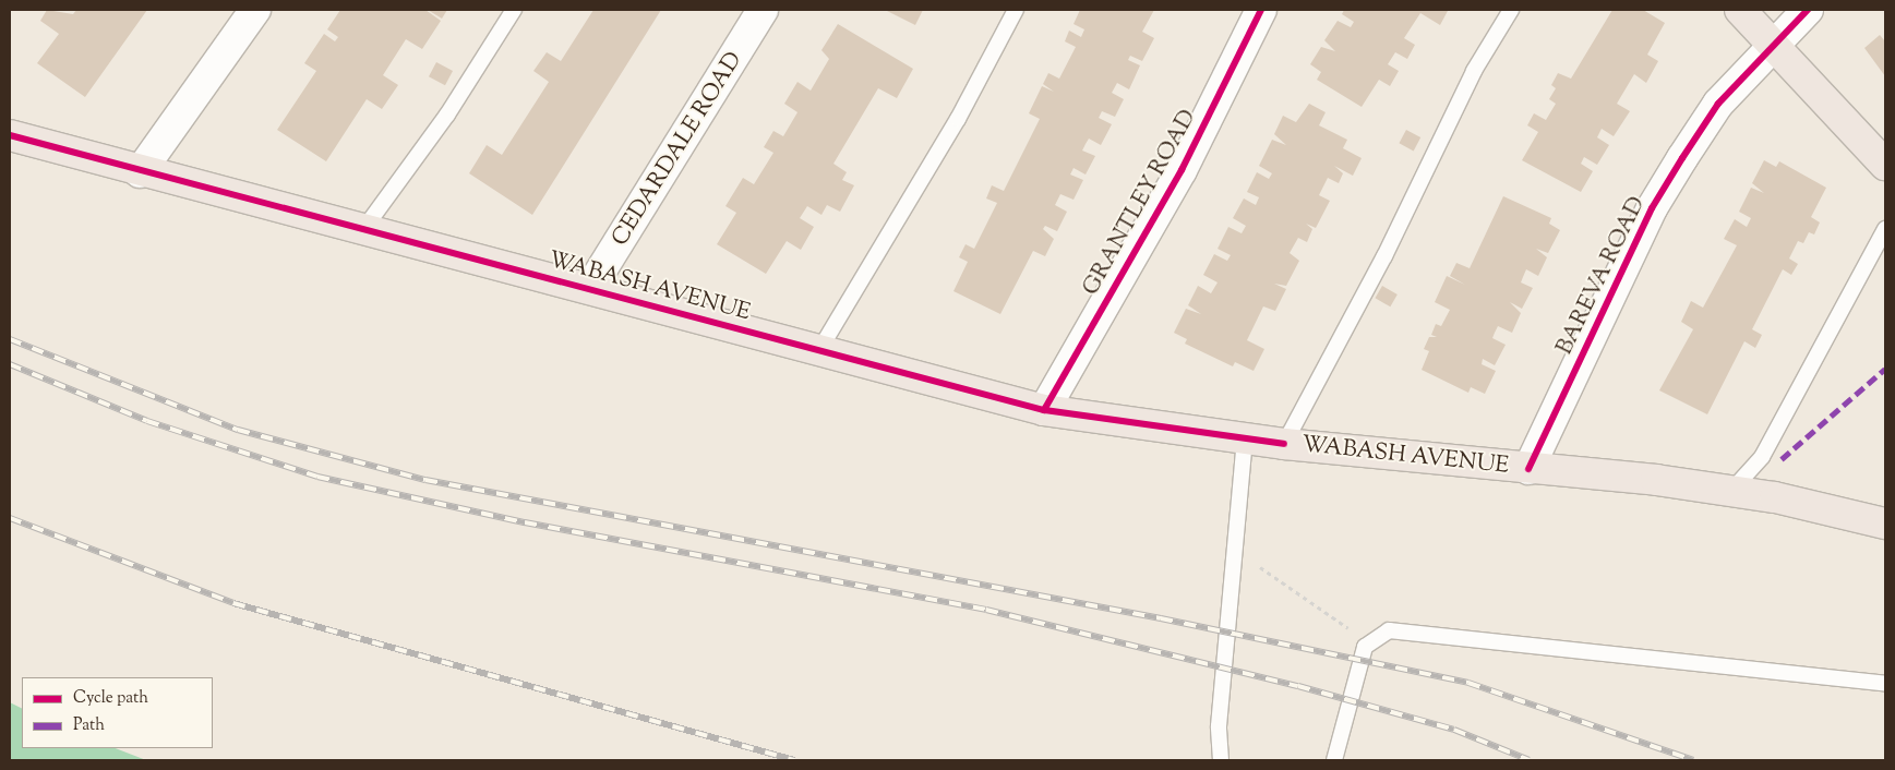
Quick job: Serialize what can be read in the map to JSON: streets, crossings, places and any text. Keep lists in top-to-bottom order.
{
  "streets": {
    "main road": ["WABASH AVENUE"],
    "street": ["CEDARDALE ROAD", "GRANTLEY ROAD", "BAREVA ROAD"]
  },
  "crossings": [
    ["CEDARDALE ROAD", "WABASH AVENUE"],
    ["GRANTLEY ROAD", "WABASH AVENUE"],
    ["BAREVA ROAD", "WABASH AVENUE"]
  ],
  "legend": ["Cycle path", "Path"]
}
